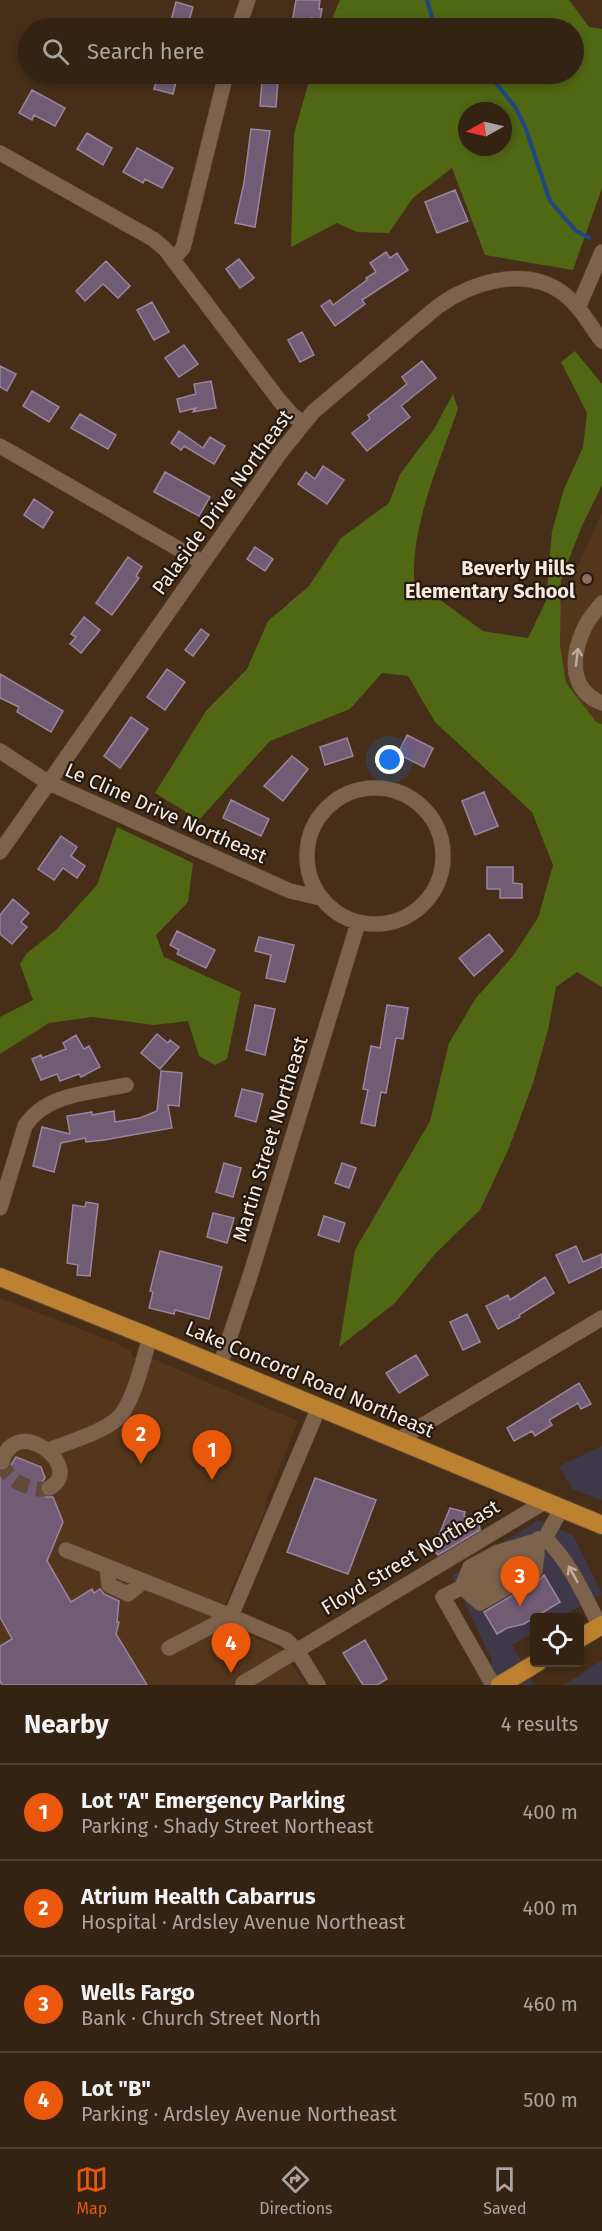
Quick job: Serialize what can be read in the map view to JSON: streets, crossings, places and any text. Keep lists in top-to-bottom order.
{
  "streets": {
    "main road": ["Lake Concord Road Northeast"],
    "street": [
      "Palaside Drive Northeast",
      "Le Cline Drive Northeast",
      "Martin Street Northeast",
      "Floyd Street Northeast"
    ]
  },
  "crossings": [
    ["Palaside Drive Northeast", "Le Cline Drive Northeast"],
    ["Le Cline Drive Northeast", "Martin Street Northeast"],
    ["Martin Street Northeast", "Lake Concord Road Northeast"],
    ["Lake Concord Road Northeast", "Floyd Street Northeast"]
  ],
  "places": ["Beverly Hills Elementary School"],
  "north": "left",
  "page": {
    "search": "Search here",
    "pins": [
      "2",
      "1",
      "3",
      "4"
    ],
    "heading": ["Nearby", "4 results"],
    "list": [
      {
        "mark": "1",
        "name": "Lot \"A\" Emergency Parking",
        "note": "Parking · Shady Street Northeast",
        "value": "400 m"
      },
      {
        "mark": "2",
        "name": "Atrium Health Cabarrus",
        "note": "Hospital · Ardsley Avenue Northeast",
        "value": "400 m"
      },
      {
        "mark": "3",
        "name": "Wells Fargo",
        "note": "Bank · Church Street North",
        "value": "460 m"
      },
      {
        "mark": "4",
        "name": "Lot \"B\"",
        "note": "Parking · Ardsley Avenue Northeast",
        "value": "500 m"
      }
    ],
    "nav": ["Map", "Directions", "Saved"]
  }
}
